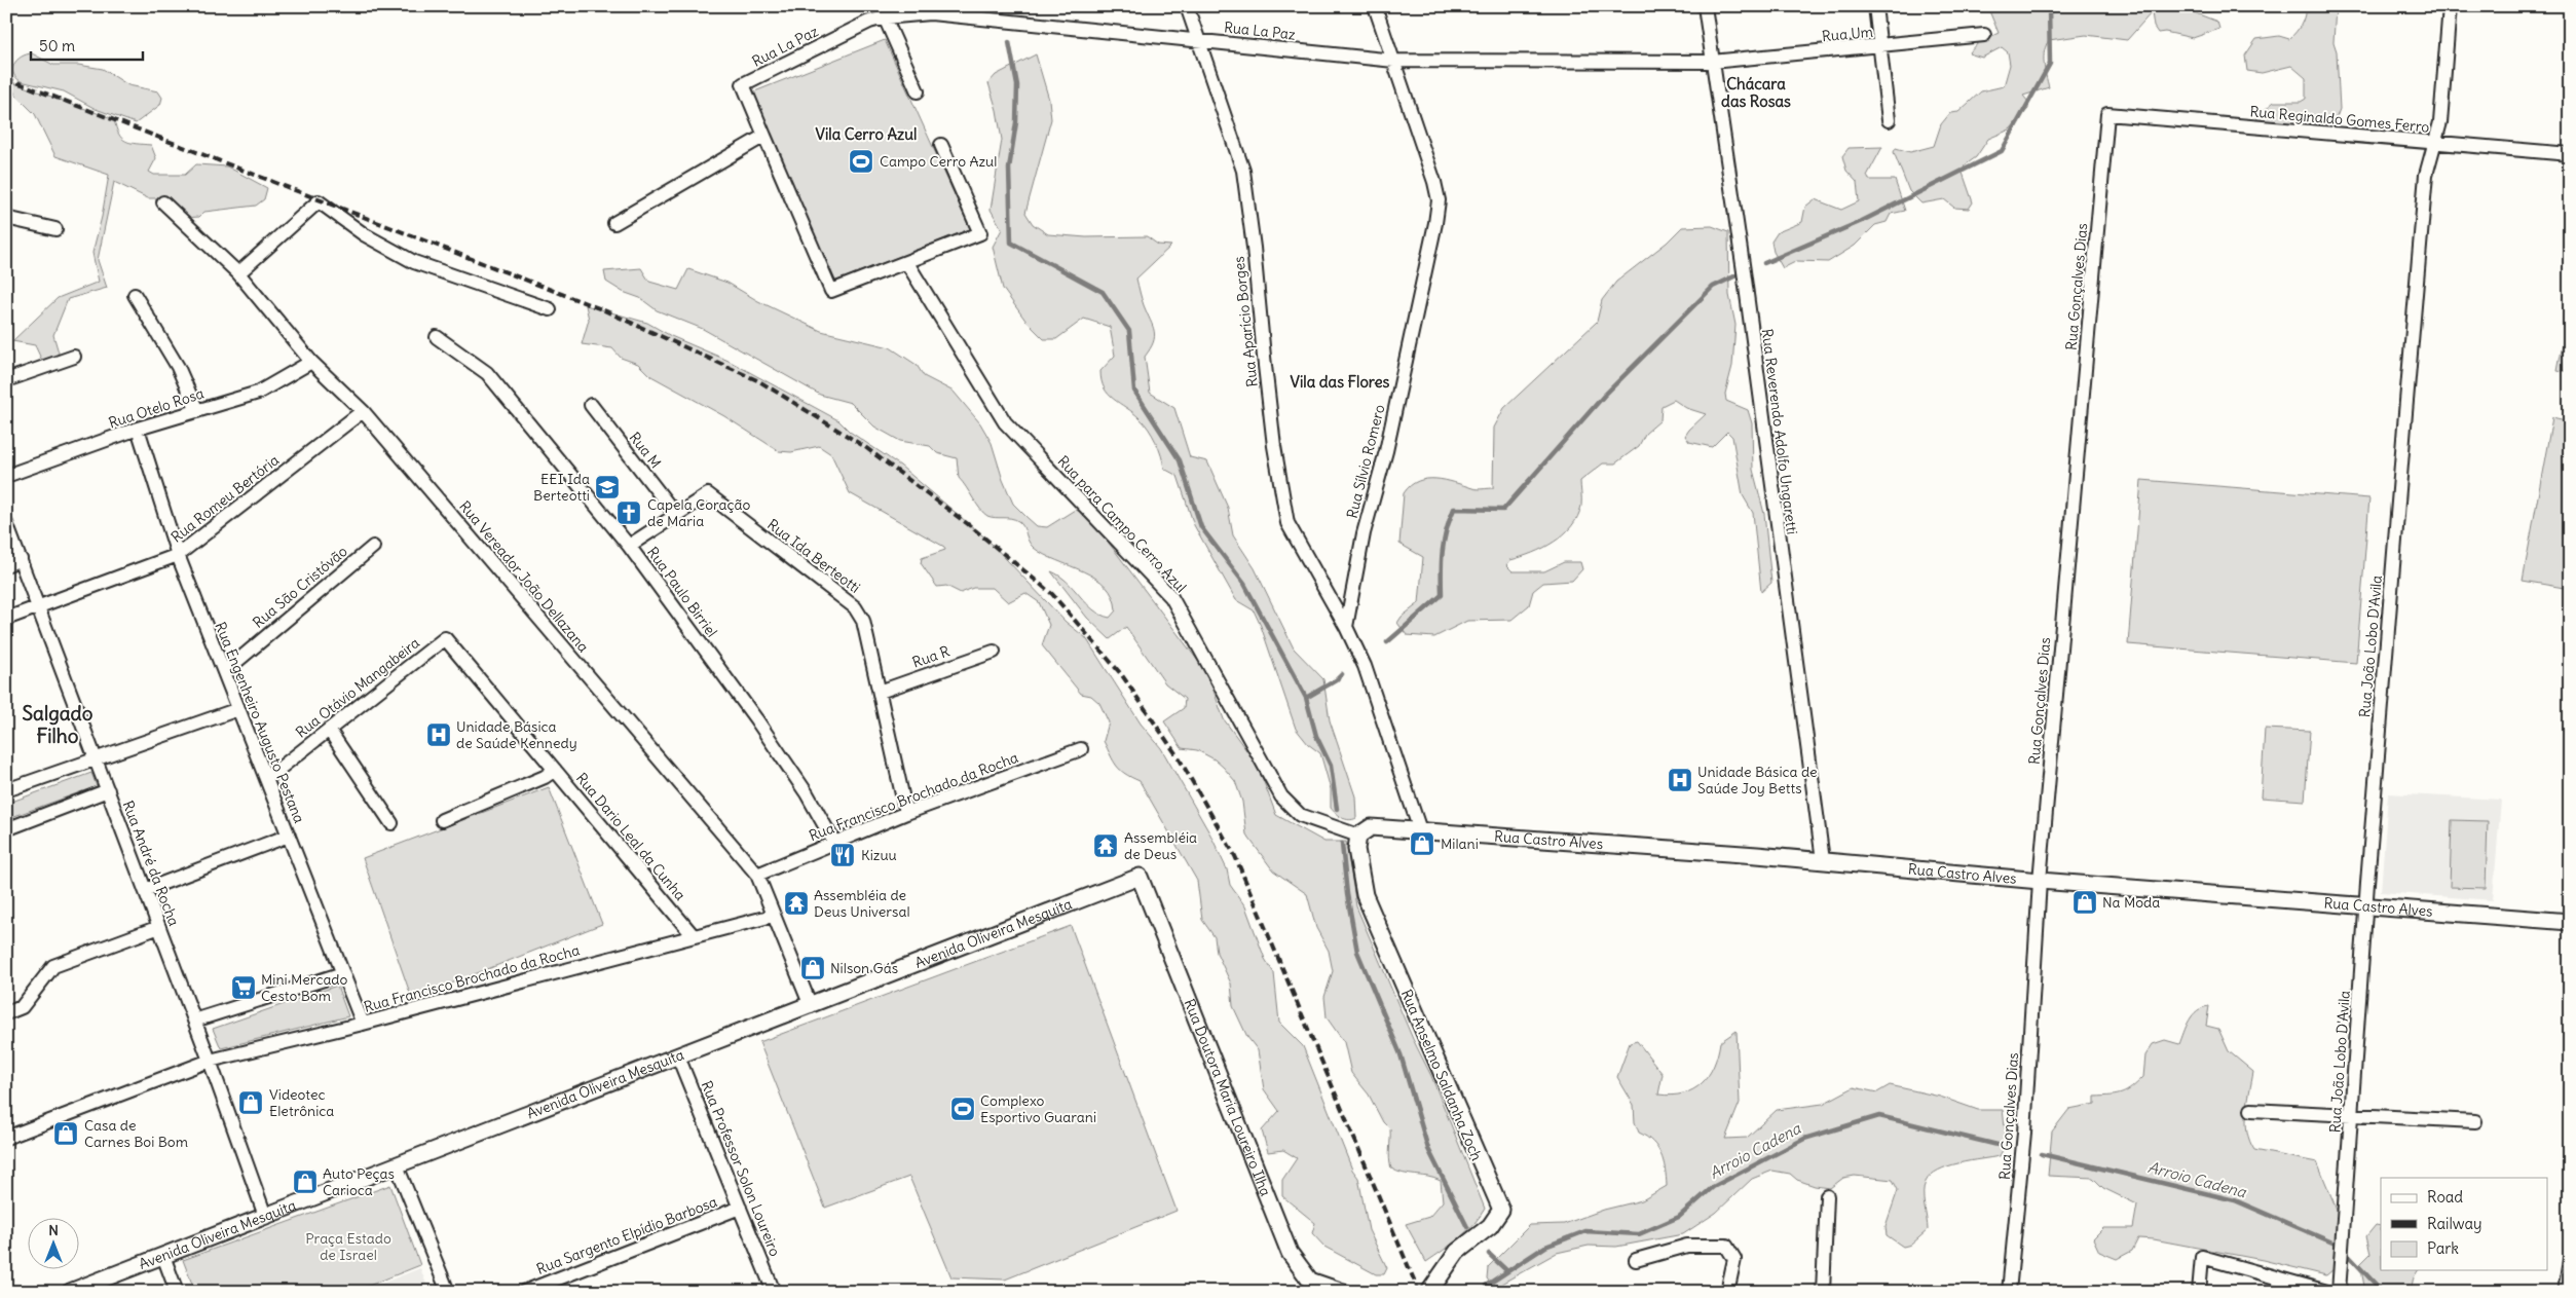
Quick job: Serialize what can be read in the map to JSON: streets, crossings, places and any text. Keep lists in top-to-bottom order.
{
  "streets": {
    "street": [
      "Rua La Paz",
      "Rua Um",
      "Rua Reginaldo Gomes Ferro",
      "Rua Gonçalves Dias",
      "Rua Aparício Borges",
      "Rua Otelo Rosa",
      "Rua Reverendo Adolfo Ungaretti",
      "Rua M",
      "Rua Sílvio Romero",
      "Rua Romeu Bertória",
      "Rua para Campo Cerro Azul",
      "Rua Ida Berteotti",
      "Rua Vereador João Dellazana",
      "Rua São Cristóvão",
      "Rua Paulo Birriel",
      "Rua João Lobo D'Avila",
      "Rua R",
      "Rua Otávio Mangabeira",
      "Rua Engenheiro Augusto Pestana",
      "Rua Francisco Brochado da Rocha",
      "Rua Dario Leal da Cunha",
      "Rua Castro Alves",
      "Rua André da Rocha",
      "Avenida Oliveira Mesquita",
      "Rua Anselmo Saldanha Zoch",
      "Rua Doutora Maria Loureiro Ilha",
      "Rua Professor Solon Loureiro",
      "Rua Sargento Elpídio Barbosa"
    ]
  },
  "crossings": [
    ["Rua La Paz", "Rua Um"],
    ["Rua La Paz", "Rua Aparício Borges"],
    ["Rua La Paz", "Rua Reverendo Adolfo Ungaretti"],
    ["Rua La Paz", "Rua Sílvio Romero"],
    ["Rua Um", "Rua Reverendo Adolfo Ungaretti"],
    ["Rua Reginaldo Gomes Ferro", "Rua Gonçalves Dias"],
    ["Rua Reginaldo Gomes Ferro", "Rua João Lobo D'Avila"],
    ["Rua Gonçalves Dias", "Rua Castro Alves"],
    ["Rua Aparício Borges", "Rua Sílvio Romero"],
    ["Rua Otelo Rosa", "Rua Vereador João Dellazana"],
    ["Rua Otelo Rosa", "Rua Engenheiro Augusto Pestana"],
    ["Rua Reverendo Adolfo Ungaretti", "Rua Castro Alves"],
    ["Rua M", "Rua Ida Berteotti"],
    ["Rua Romeu Bertória", "Rua Vereador João Dellazana"],
    ["Rua Romeu Bertória", "Rua Engenheiro Augusto Pestana"],
    ["Rua Romeu Bertória", "Rua André da Rocha"],
    ["Rua para Campo Cerro Azul", "Rua Castro Alves"],
    ["Rua para Campo Cerro Azul", "Rua Anselmo Saldanha Zoch"],
    ["Rua Ida Berteotti", "Rua Paulo Birriel"],
    ["Rua Ida Berteotti", "Rua R"],
    ["Rua Ida Berteotti", "Rua Francisco Brochado da Rocha"],
    ["Rua Vereador João Dellazana", "Rua Francisco Brochado da Rocha"],
    ["Rua Vereador João Dellazana", "Avenida Oliveira Mesquita"],
    ["Rua São Cristóvão", "Rua Engenheiro Augusto Pestana"],
    ["Rua Paulo Birriel", "Rua Francisco Brochado da Rocha"],
    ["Rua João Lobo D'Avila", "Rua Castro Alves"],
    ["Rua Otávio Mangabeira", "Rua Engenheiro Augusto Pestana"],
    ["Rua Otávio Mangabeira", "Rua Dario Leal da Cunha"],
    ["Rua Engenheiro Augusto Pestana", "Rua Francisco Brochado da Rocha"],
    ["Rua Francisco Brochado da Rocha", "Rua Dario Leal da Cunha"],
    ["Rua Francisco Brochado da Rocha", "Rua André da Rocha"],
    ["Rua Castro Alves", "Rua Anselmo Saldanha Zoch"],
    ["Rua André da Rocha", "Avenida Oliveira Mesquita"],
    ["Avenida Oliveira Mesquita", "Rua Doutora Maria Loureiro Ilha"],
    ["Avenida Oliveira Mesquita", "Rua Professor Solon Loureiro"],
    ["Rua Professor Solon Loureiro", "Rua Sargento Elpídio Barbosa"]
  ],
  "districts": [
    "Chácara das Rosas",
    "Vila Cerro Azul",
    "Vila das Flores",
    "Salgado Filho"
  ],
  "water": ["Arroio Cadena"],
  "parks": ["Praça Estado de Israel"],
  "places": {
    "sports": ["Campo Cerro Azul", "Complexo Esportivo Guarani"],
    "school or university": ["EEI Ida Berteotti"],
    "church": ["Capela Coração de Maria"],
    "hospital": ["Unidade Básica de Saúde Kennedy", "Unidade Básica de Saúde Joy Betts"],
    "shop": [
      "Milani",
      "Na Moda",
      "Nilson Gás",
      "Videotec Eletrônica",
      "Casa de Carnes Boi Bom",
      "Auto Peças Carioca"
    ],
    "temple": ["Assembléia de Deus", "Assembléia de Deus Universal"],
    "restaurant": ["Kizuu"],
    "supermarket": ["Mini Mercado Cesto Bom"]
  },
  "legend": ["Road", "Railway", "Park"],
  "scale_bar": "50 m",
  "north": "top"
}
